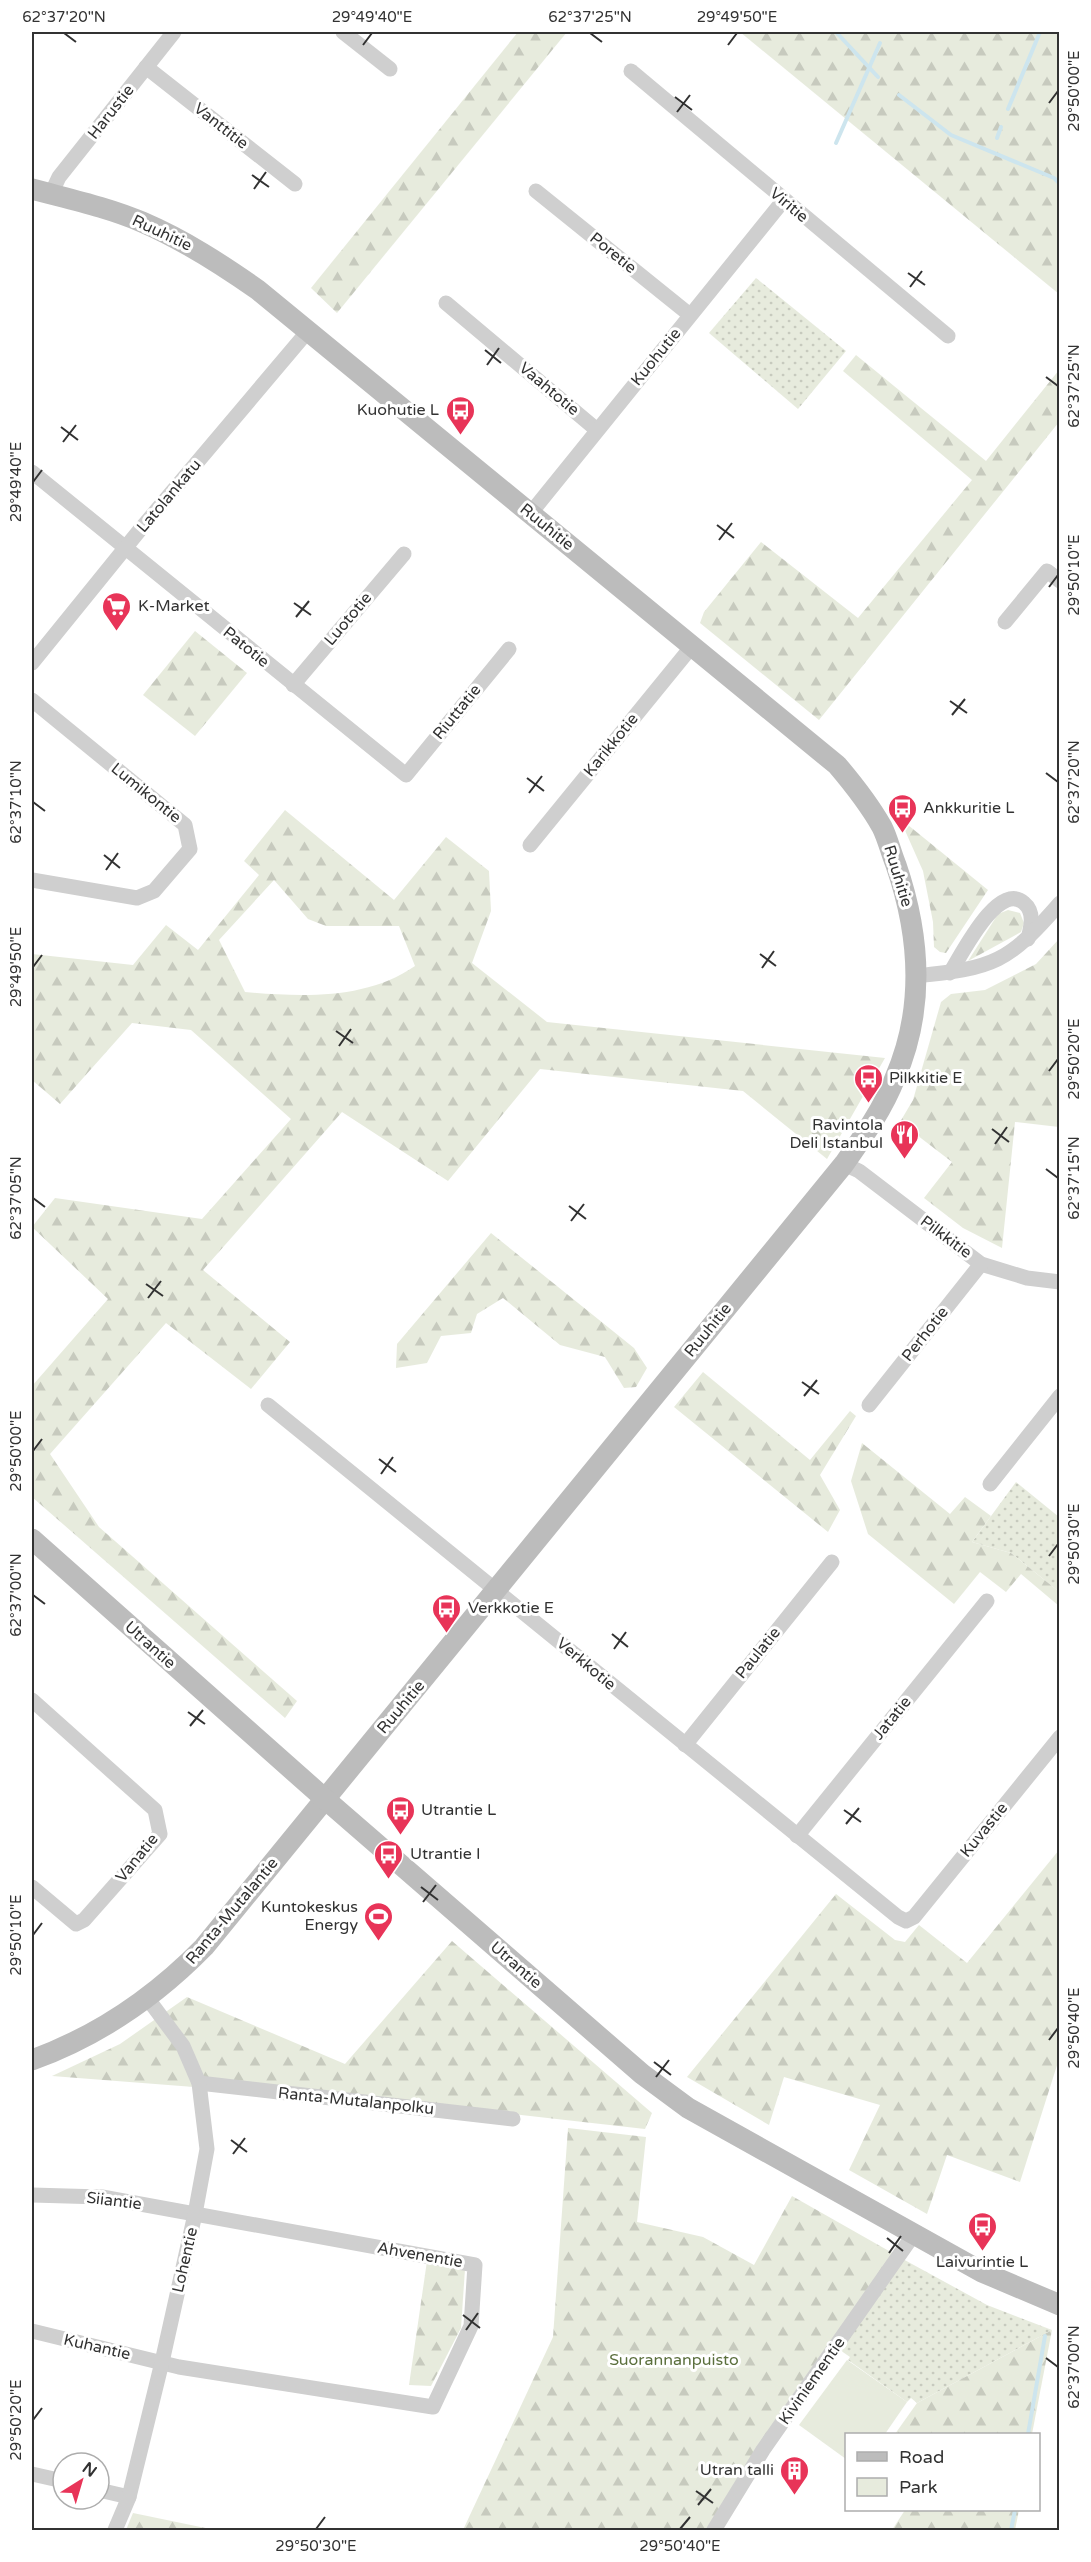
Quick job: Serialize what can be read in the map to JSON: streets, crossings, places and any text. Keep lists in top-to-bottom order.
{
  "streets": {
    "street": [
      "Harustie",
      "Vanttitie",
      "Viritie",
      "Ruuhitie",
      "Poretie",
      "Kuohutie",
      "Vaahtotie",
      "Latolankatu",
      "Luototie",
      "Patotie",
      "Riuttatie",
      "Karikkotie",
      "Lumikontie",
      "Pilkkitie",
      "Perhotie",
      "Utrantie",
      "Paulatie",
      "Verkkotie",
      "Jatatie",
      "Kuvastie",
      "Vanatie",
      "Ranta-Mutalantie",
      "Ranta-Mutalanpolku",
      "Siiantie",
      "Ahvenentie",
      "Lohentie",
      "Kuhantie",
      "Kiviniementie"
    ]
  },
  "crossings": [
    ["Harustie", "Vanttitie"],
    ["Harustie", "Ruuhitie"],
    ["Viritie", "Kuohutie"],
    ["Ruuhitie", "Kuohutie"],
    ["Ruuhitie", "Latolankatu"],
    ["Ruuhitie", "Karikkotie"],
    ["Ruuhitie", "Pilkkitie"],
    ["Ruuhitie", "Utrantie"],
    ["Ruuhitie", "Verkkotie"],
    ["Ruuhitie", "Ranta-Mutalantie"],
    ["Poretie", "Kuohutie"],
    ["Kuohutie", "Vaahtotie"],
    ["Latolankatu", "Patotie"],
    ["Luototie", "Patotie"],
    ["Patotie", "Riuttatie"],
    ["Pilkkitie", "Perhotie"],
    ["Utrantie", "Ranta-Mutalantie"],
    ["Utrantie", "Kiviniementie"],
    ["Paulatie", "Verkkotie"],
    ["Verkkotie", "Jatatie"],
    ["Verkkotie", "Kuvastie"],
    ["Ranta-Mutalantie", "Lohentie"],
    ["Ranta-Mutalanpolku", "Lohentie"],
    ["Siiantie", "Ahvenentie"],
    ["Siiantie", "Lohentie"],
    ["Ahvenentie", "Lohentie"],
    ["Ahvenentie", "Kuhantie"],
    ["Lohentie", "Kuhantie"]
  ],
  "parks": ["Suorannanpuisto"],
  "places": {
    "bus stop": [
      "Kuohutie L",
      "Ankkuritie L",
      "Pilkkitie E",
      "Verkkotie E",
      "Utrantie L",
      "Utrantie I",
      "Laivurintie L"
    ],
    "supermarket": ["K-Market"],
    "restaurant": ["Ravintola Deli Istanbul"],
    "sports": ["Kuntokeskus Energy"],
    "building": ["Utran talli"]
  },
  "legend": ["Road", "Park"],
  "north": "top right",
  "coordinates": [
    "62°37'20\"N",
    "29°49'40\"E",
    "62°37'25\"N",
    "29°49'50\"E",
    "29°50'00\"E",
    "29°50'10\"E",
    "62°37'10\"N",
    "29°50'20\"E",
    "62°37'15\"N",
    "62°37'05\"N",
    "29°50'30\"E",
    "62°37'00\"N",
    "29°50'40\"E"
  ]
}
